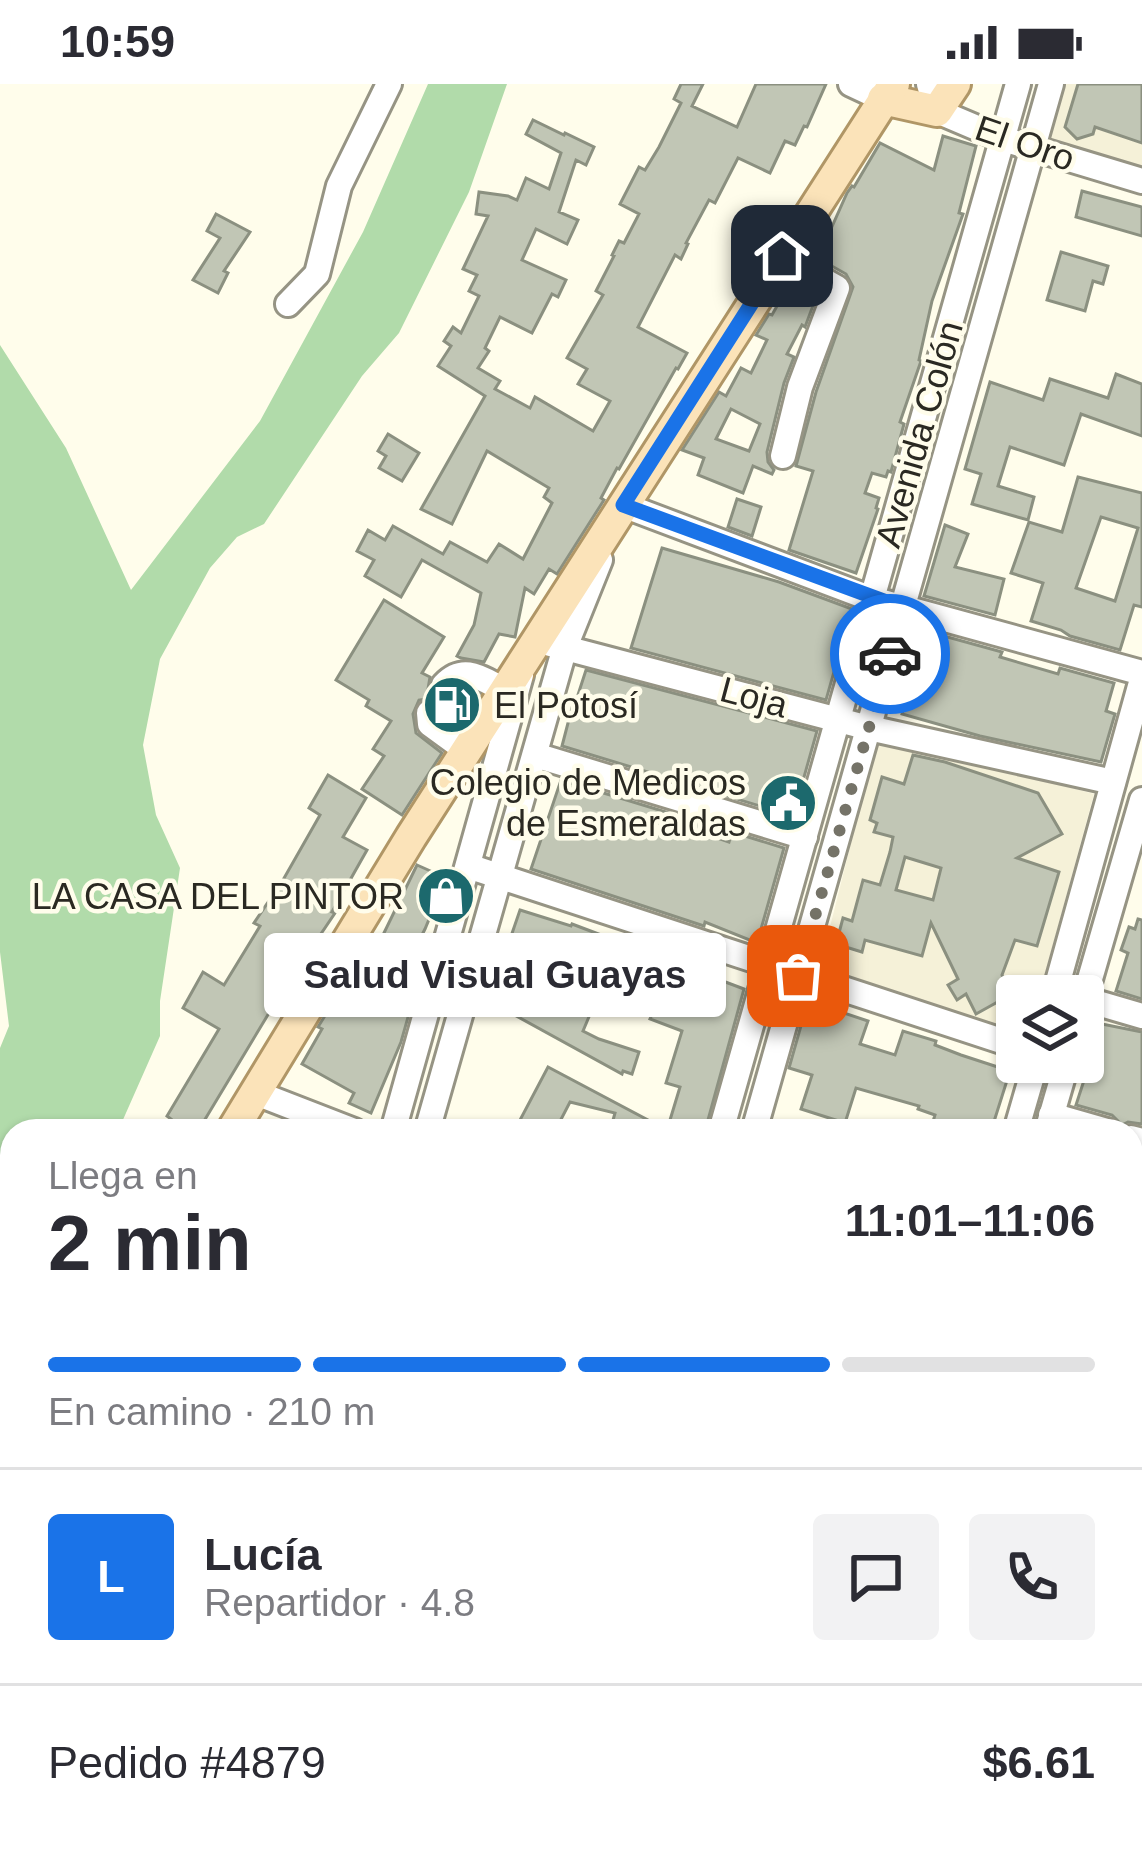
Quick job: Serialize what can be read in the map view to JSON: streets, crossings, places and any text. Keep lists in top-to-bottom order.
{
  "streets": {
    "street": ["El Oro", "Avenida Colón", "Loja"]
  },
  "crossings": [
    ["El Oro", "Avenida Colón"],
    ["Avenida Colón", "Loja"]
  ],
  "places": {
    "fuel station": ["El Potosí"],
    "public building": ["Colegio de Medicos de Esmeraldas"],
    "shop": ["LA CASA DEL PINTOR"],
    "other": ["Salud Visual Guayas"]
  },
  "page": {
    "status": "10:59",
    "bubble": "Salud Visual Guayas",
    "heading": ["2 min", "Llega en", "11:01–11:06"],
    "panel": [
      "Lucía",
      "Repartidor · 4.8",
      "Pedido #4879",
      "$6.61"
    ],
    "bar": "En camino · 210 m",
    "round": "L"
  }
}
